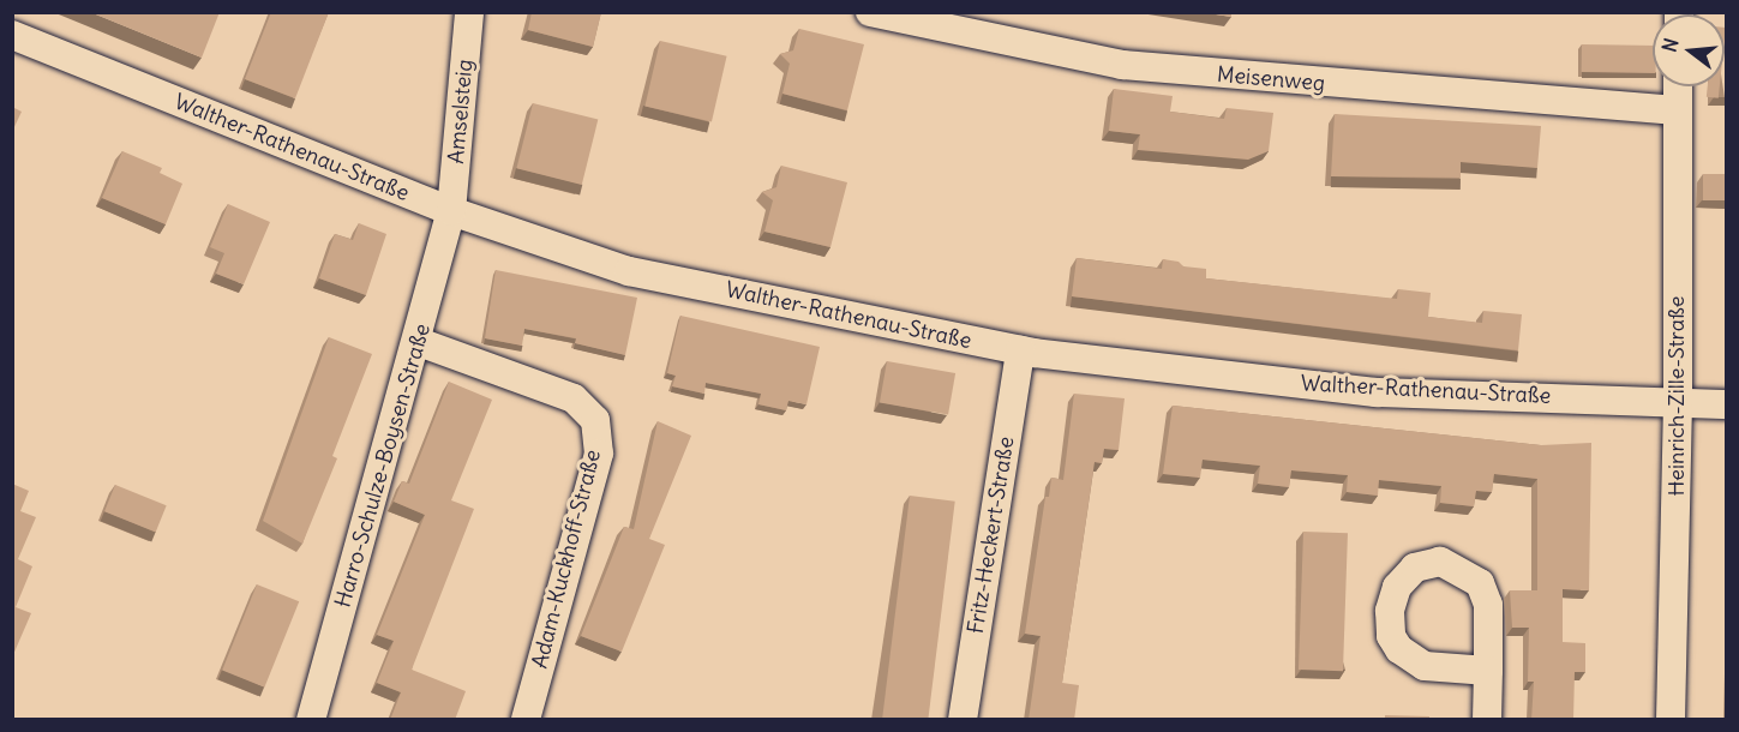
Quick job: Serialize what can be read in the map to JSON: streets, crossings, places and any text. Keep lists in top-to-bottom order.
{
  "streets": {
    "street": [
      "Meisenweg",
      "Amselsteig",
      "Walther-Rathenau-Straße",
      "Heinrich-Zille-Straße",
      "Harro-Schulze-Boysen-Straße",
      "Fritz-Heckert-Straße",
      "Adam-Kuckhoff-Straße"
    ]
  },
  "crossings": [
    ["Meisenweg", "Heinrich-Zille-Straße"],
    ["Amselsteig", "Walther-Rathenau-Straße"],
    ["Amselsteig", "Harro-Schulze-Boysen-Straße"],
    ["Walther-Rathenau-Straße", "Heinrich-Zille-Straße"],
    ["Walther-Rathenau-Straße", "Harro-Schulze-Boysen-Straße"],
    ["Walther-Rathenau-Straße", "Fritz-Heckert-Straße"],
    ["Harro-Schulze-Boysen-Straße", "Adam-Kuckhoff-Straße"]
  ],
  "north": "left"
}
